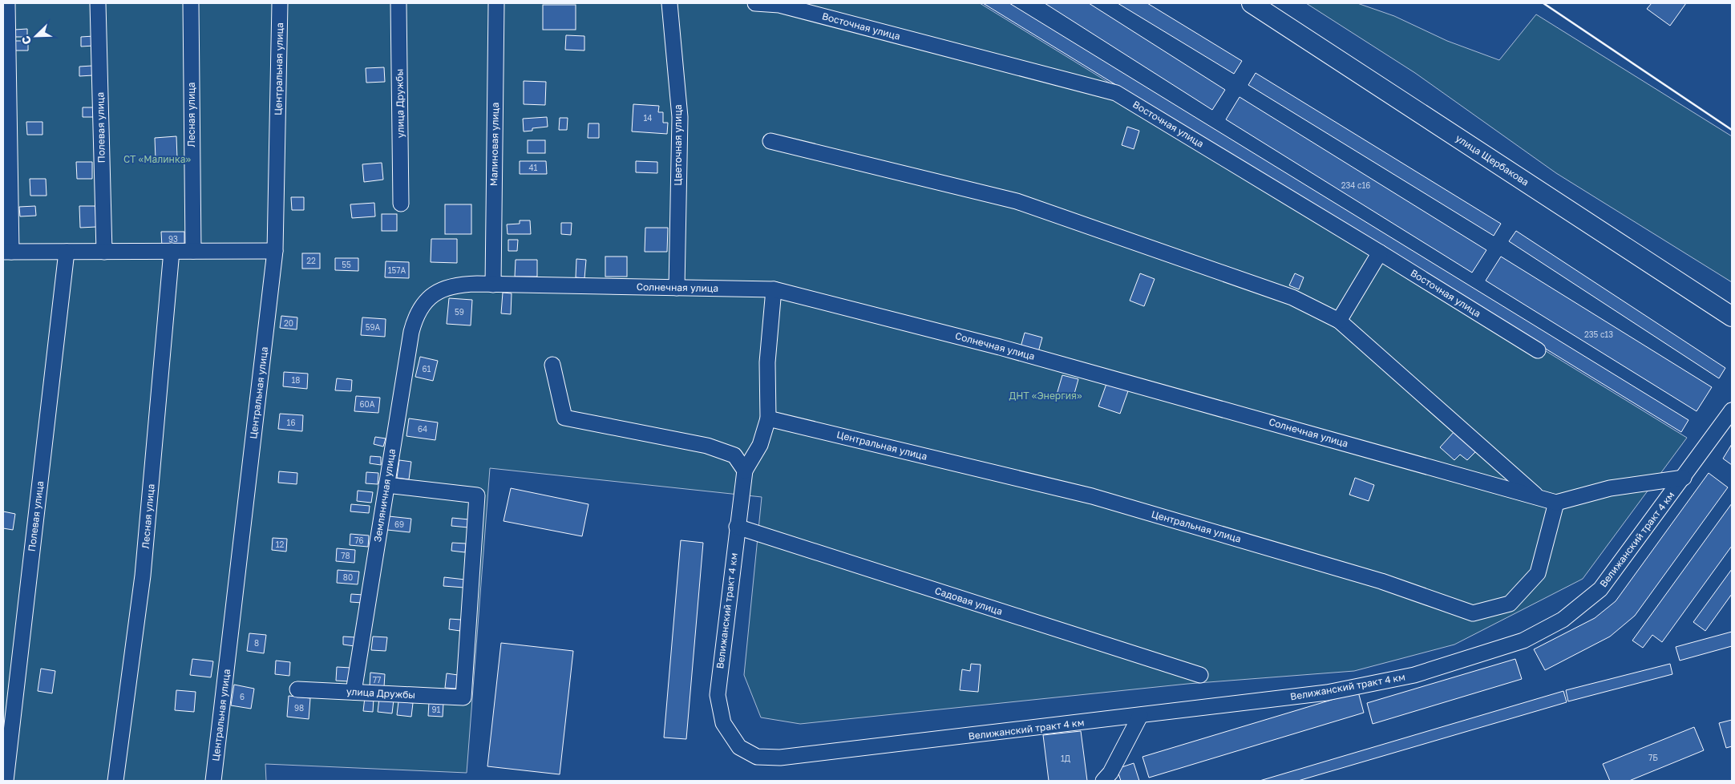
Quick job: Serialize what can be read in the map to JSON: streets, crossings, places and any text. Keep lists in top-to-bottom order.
{
  "streets": {
    "main road": ["улица Щербакова"],
    "street": [
      "Восточная улица",
      "Центральная улица",
      "улица Дружбы",
      "Лесная улица",
      "Полевая улица",
      "Малиновая улица",
      "Цветочная улица",
      "Солнечная улица",
      "Земляничная улица",
      "Велижанский тракт 4 км",
      "Садовая улица"
    ]
  },
  "crossings": [
    ["Центральная улица", "Солнечная улица"],
    ["улица Дружбы", "Земляничная улица"],
    ["Малиновая улица", "Солнечная улица"],
    ["Цветочная улица", "Солнечная улица"],
    ["Солнечная улица", "Земляничная улица"],
    ["Велижанский тракт 4 км", "Садовая улица"]
  ],
  "parks": ["CТ «Малинка»", "ДНТ «Энергия»"],
  "house_numbers": [
    "14",
    "41",
    "234 с16",
    "93",
    "22",
    "55",
    "157А",
    "59",
    "20",
    "59А",
    "235 с13",
    "61",
    "18",
    "60А",
    "16",
    "64",
    "69",
    "76",
    "12",
    "78",
    "80",
    "8",
    "77",
    "6",
    "98",
    "91",
    "7Б",
    "1Д"
  ],
  "north": "bottom left"
}
